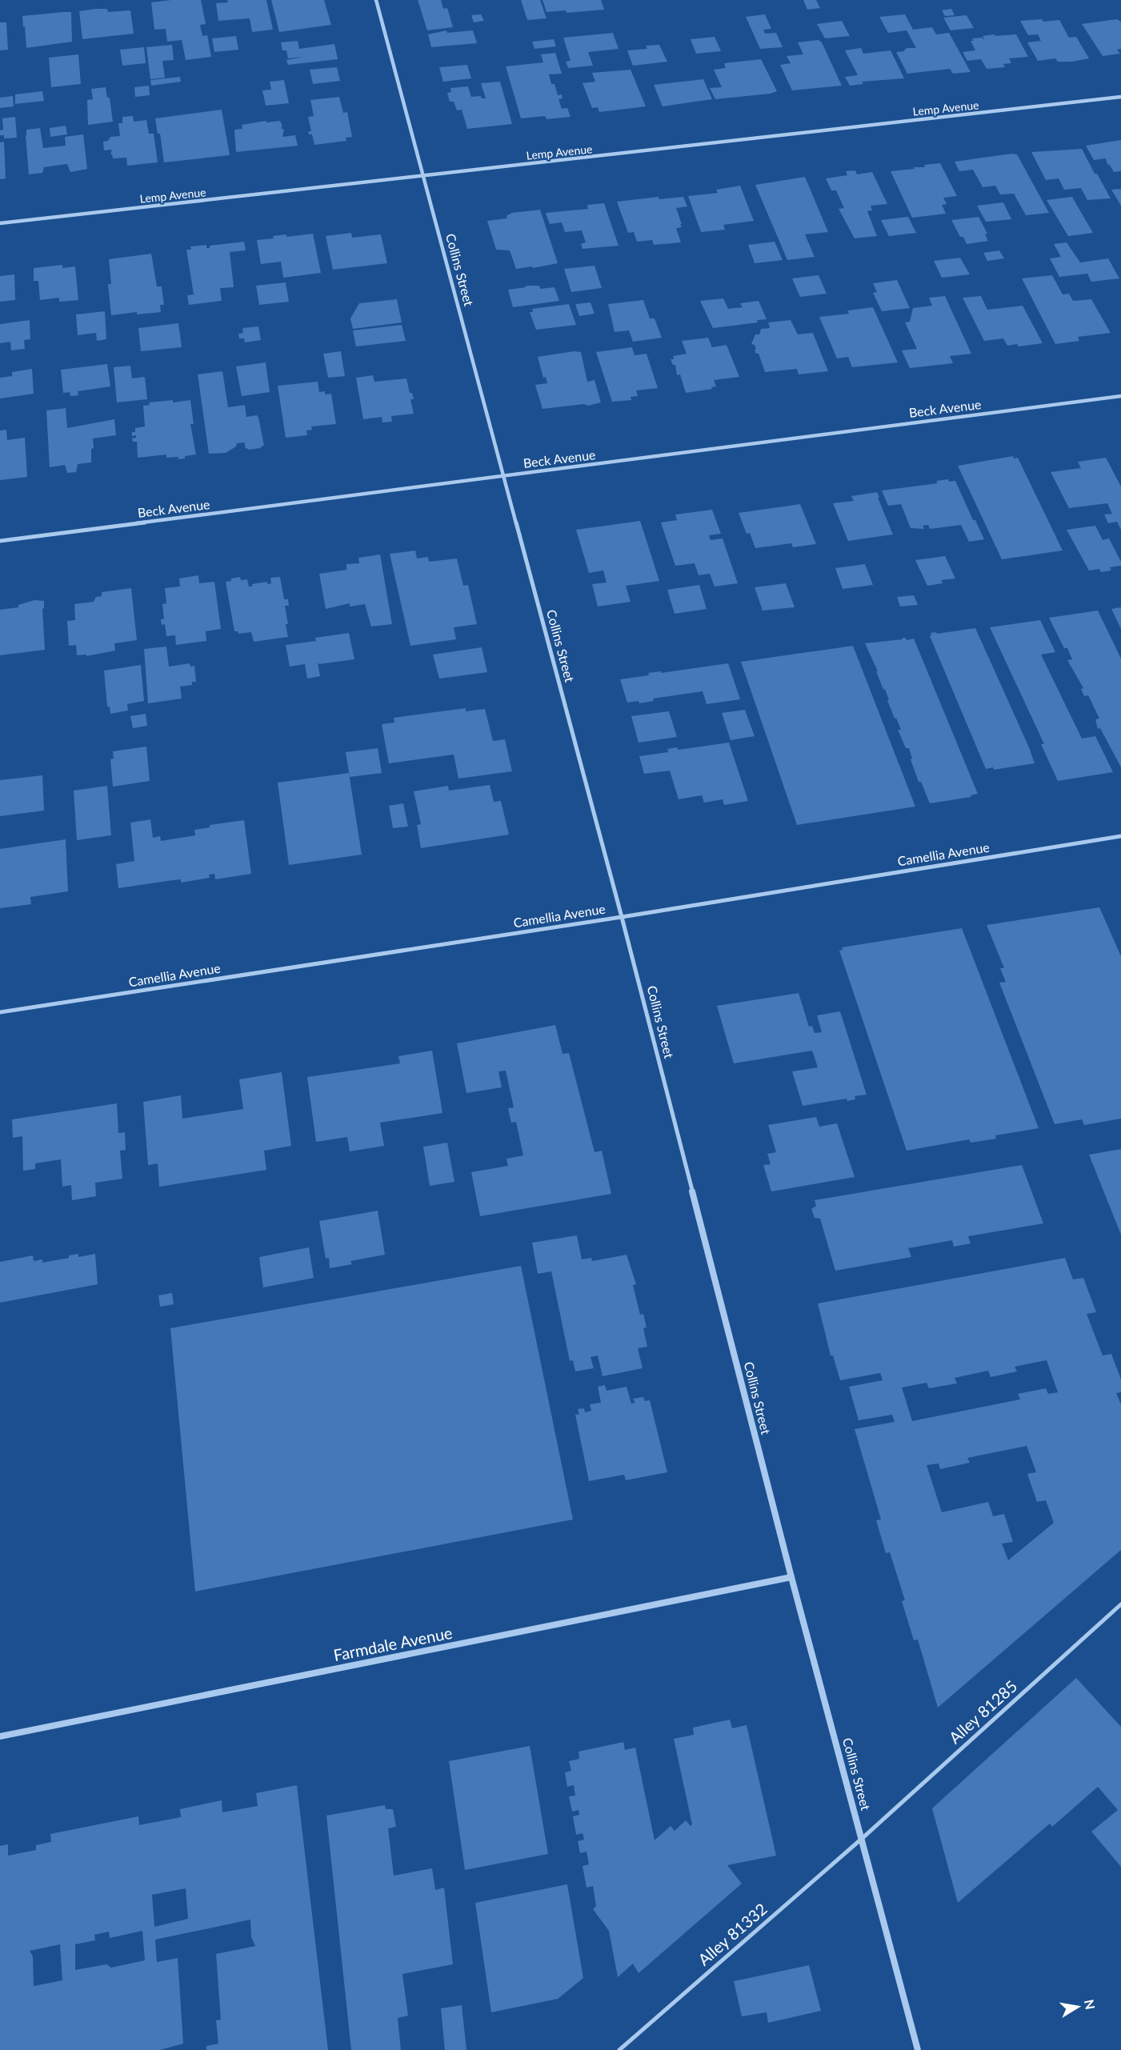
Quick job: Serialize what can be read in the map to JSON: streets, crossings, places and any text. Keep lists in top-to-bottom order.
{
  "streets": {
    "street": [
      "Lemp Avenue",
      "Collins Street",
      "Beck Avenue",
      "Camellia Avenue",
      "Farmdale Avenue"
    ],
    "lane": ["Alley 81285", "Alley 81332"]
  },
  "crossings": [
    ["Lemp Avenue", "Collins Street"],
    ["Collins Street", "Beck Avenue"],
    ["Collins Street", "Camellia Avenue"],
    ["Collins Street", "Farmdale Avenue"],
    ["Collins Street", "Alley 81285"],
    ["Collins Street", "Alley 81332"],
    ["Alley 81285", "Alley 81332"]
  ],
  "north": "right"
}
